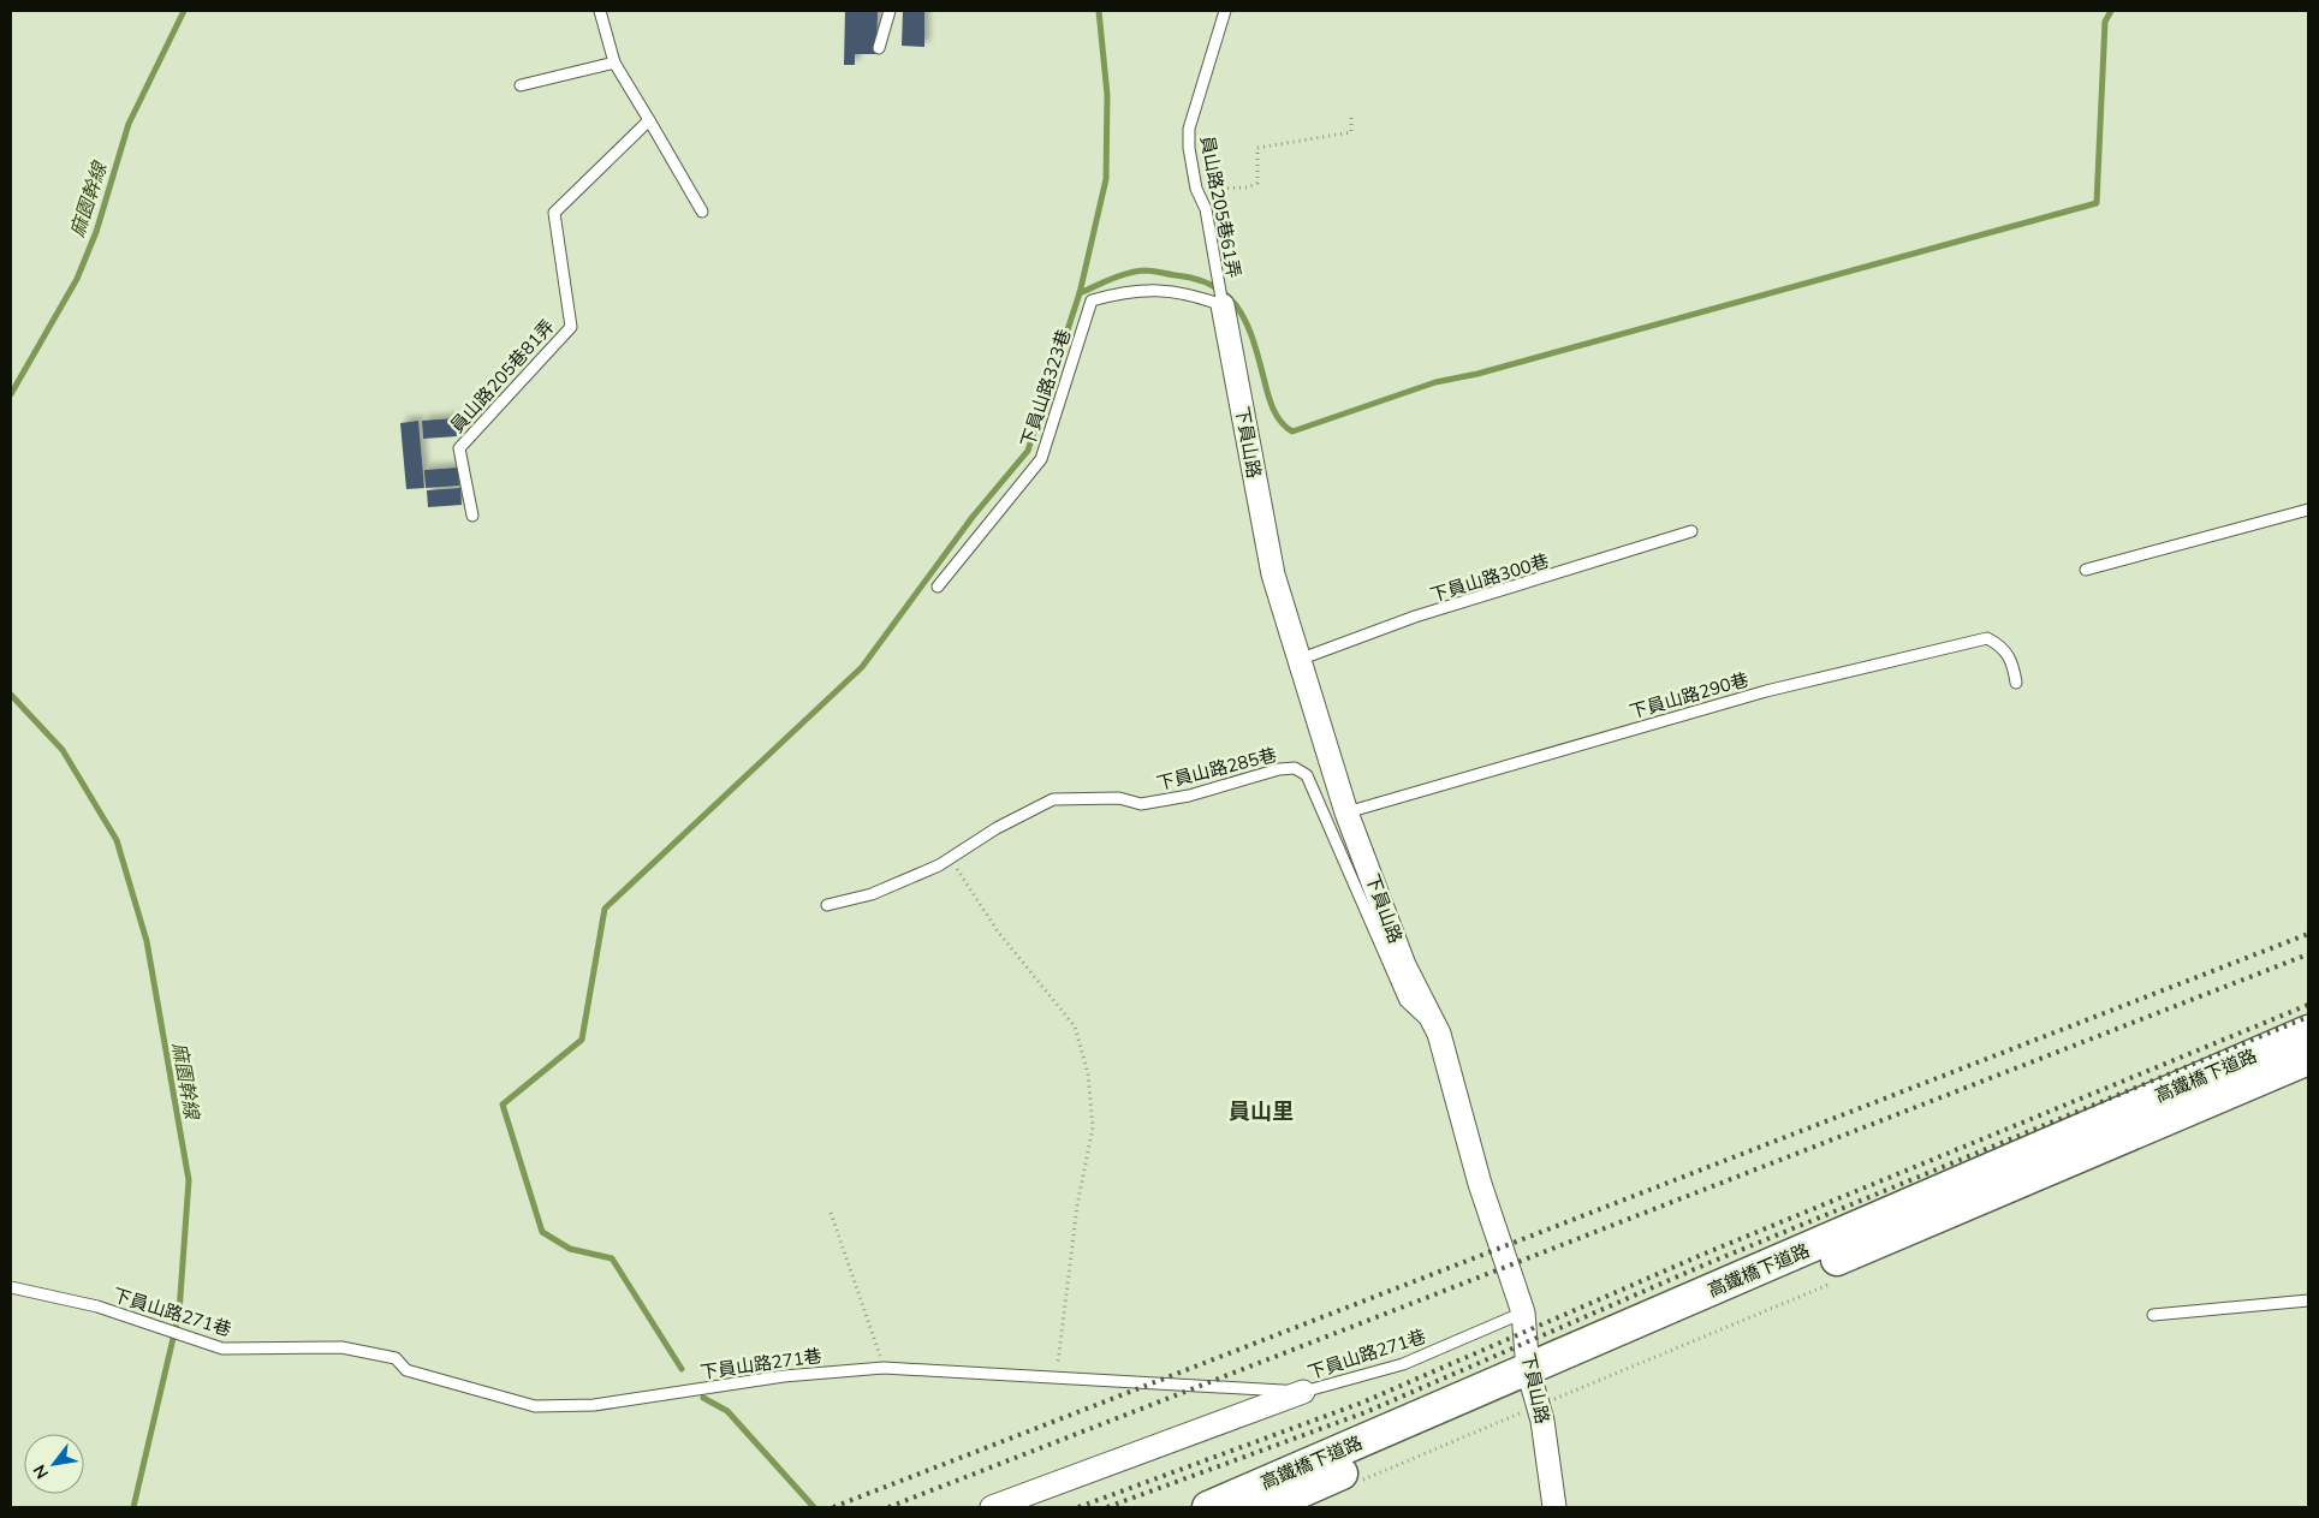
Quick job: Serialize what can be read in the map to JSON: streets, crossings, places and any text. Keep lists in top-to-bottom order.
{
  "streets": {
    "street": ["下員山路", "高鐵橋下道路"],
    "lane": [
      "員山路205巷61弄",
      "員山路205巷81弄",
      "下員山路323巷",
      "下員山路300巷",
      "下員山路290巷",
      "下員山路285巷",
      "下員山路271巷"
    ]
  },
  "crossings": [
    ["員山路205巷61弄", "下員山路323巷"],
    ["員山路205巷61弄", "下員山路"],
    ["下員山路323巷", "下員山路"],
    ["下員山路", "下員山路300巷"],
    ["下員山路", "下員山路290巷"],
    ["下員山路", "下員山路285巷"],
    ["下員山路", "高鐵橋下道路"],
    ["下員山路", "下員山路271巷"]
  ],
  "districts": ["員山里"],
  "water": ["麻園幹線"],
  "north": "bottom left"
}
